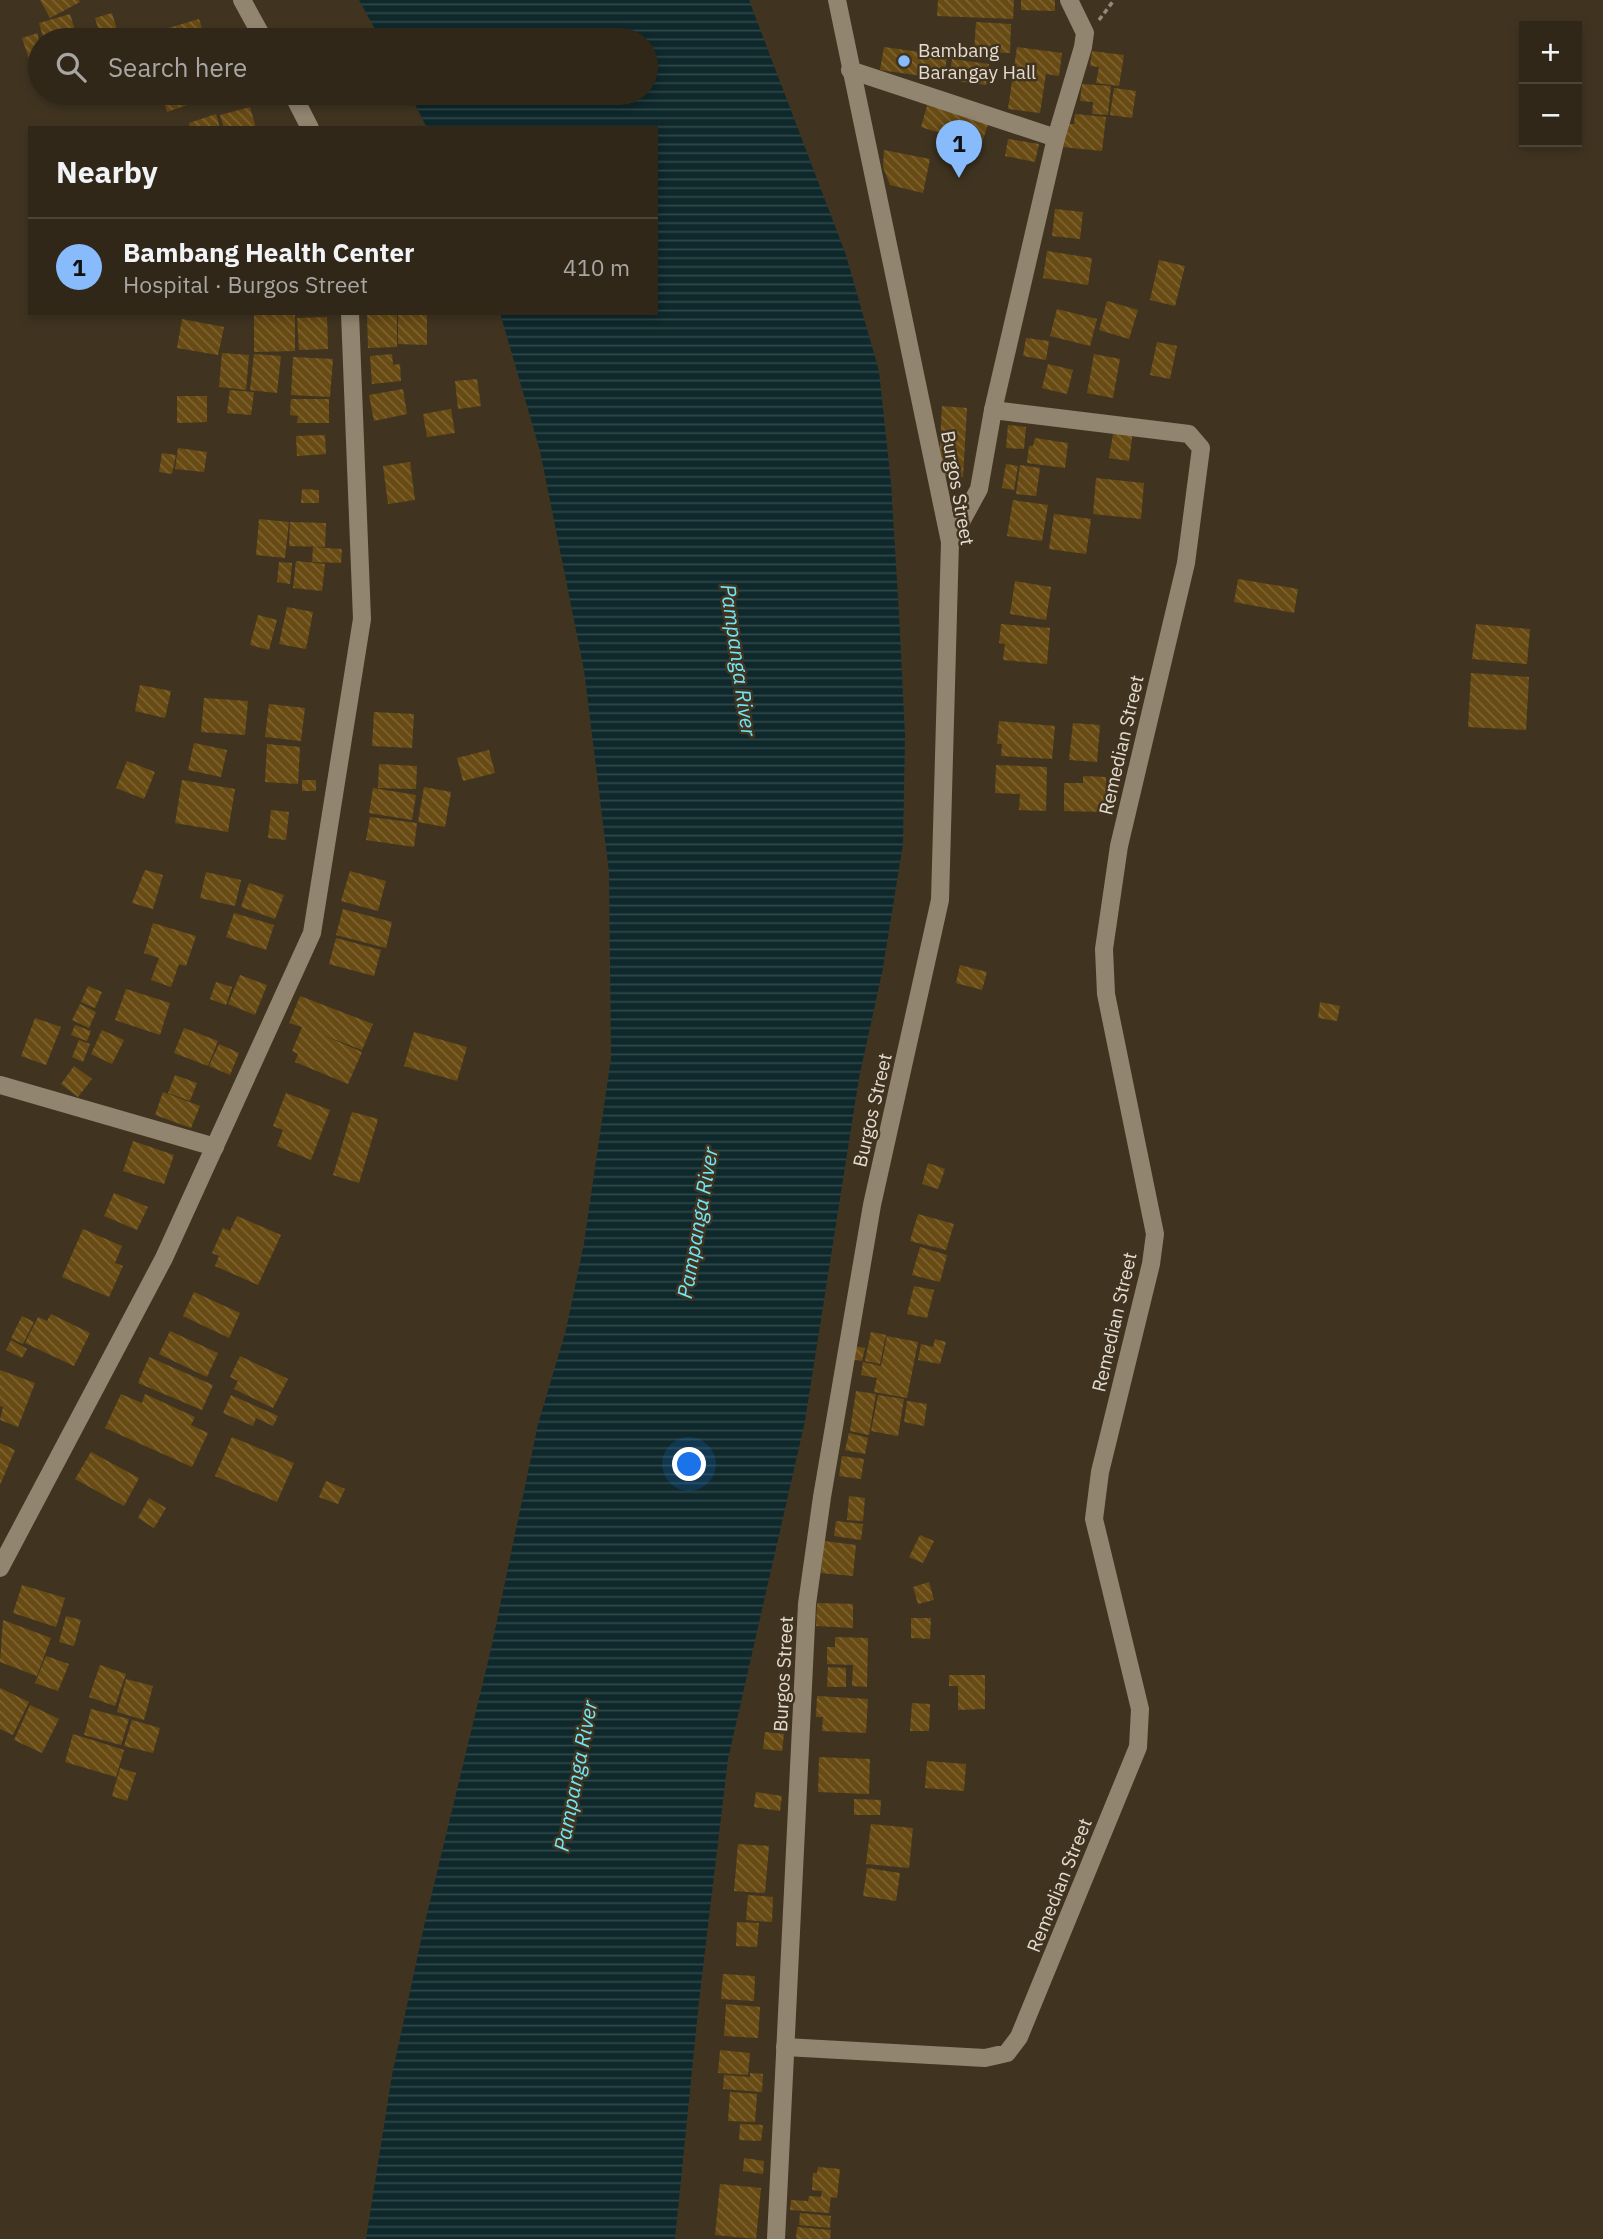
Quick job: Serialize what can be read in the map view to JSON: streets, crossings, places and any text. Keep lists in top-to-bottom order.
{
  "streets": {
    "street": ["Burgos Street", "Remedian Street"]
  },
  "crossings": [
    ["Burgos Street", "Remedian Street"]
  ],
  "water": ["Pampanga River"],
  "places": ["Bambang Barangay Hall"],
  "page": {
    "map_buttons": ["+", "−"],
    "search": "Search here",
    "pins": "1",
    "heading": "Nearby",
    "list": [
      {
        "mark": "1",
        "name": "Bambang Health Center",
        "note": "Hospital · Burgos Street",
        "value": "410 m"
      }
    ]
  }
}
